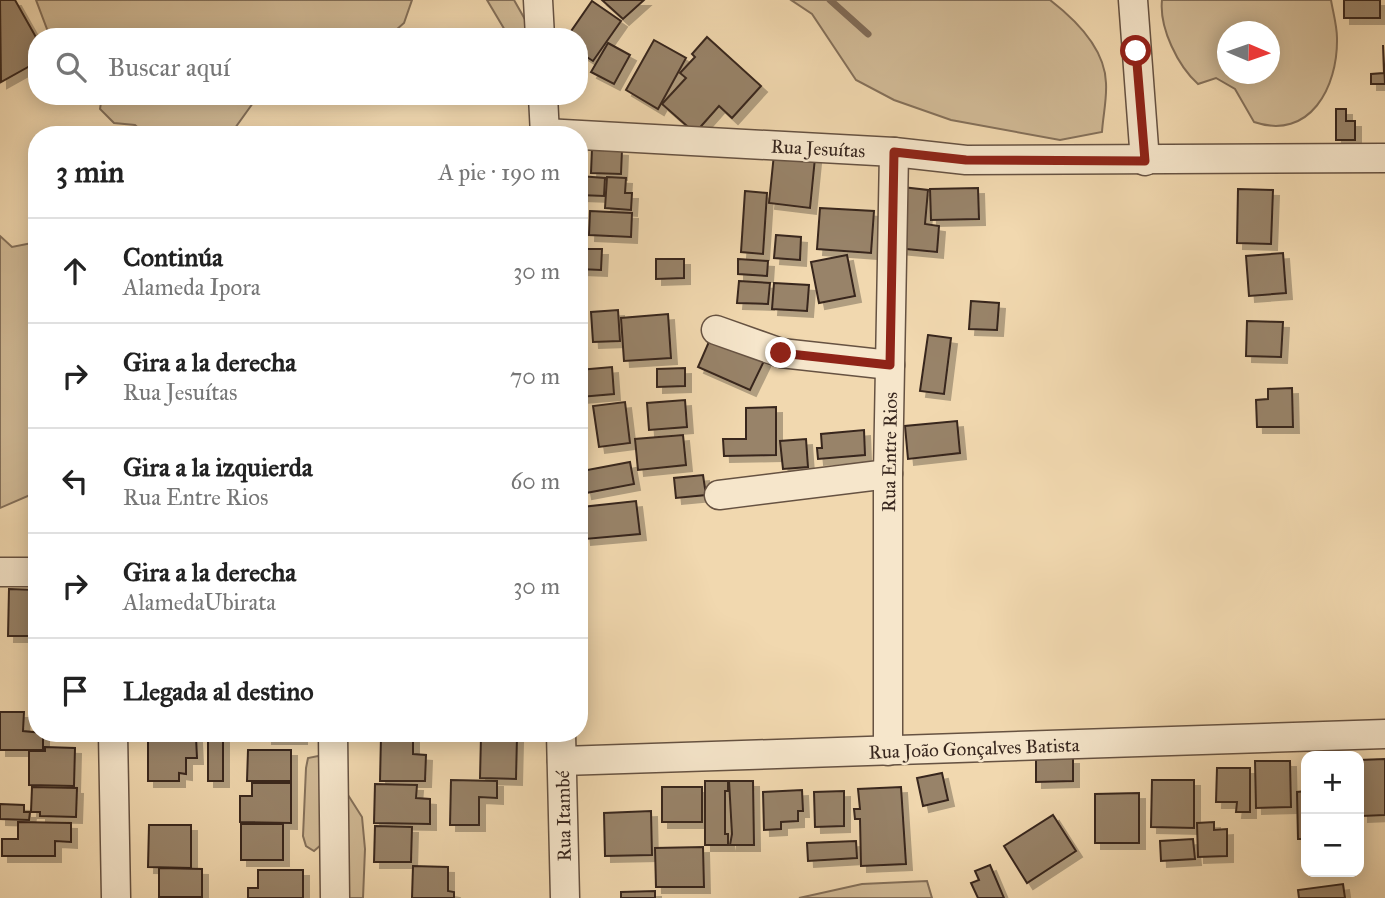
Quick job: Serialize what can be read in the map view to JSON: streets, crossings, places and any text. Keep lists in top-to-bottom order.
{
  "streets": {
    "street": [
      "Rua Jesuítas",
      "Rua Entre Rios",
      "Rua João Gonçalves Batista",
      "Rua Itambé"
    ]
  },
  "crossings": [
    ["Rua Jesuítas", "Rua Entre Rios"],
    ["Rua Entre Rios", "Rua João Gonçalves Batista"],
    ["Rua João Gonçalves Batista", "Rua Itambé"]
  ],
  "north": "right",
  "page": {
    "search": "Buscar aquí",
    "heading": ["3 min", "A pie · 190 m"],
    "list": [
      ["Continúa", "Alameda Ipora", "30 m"],
      ["Gira a la derecha", "Rua Jesuítas", "70 m"],
      ["Gira a la izquierda", "Rua Entre Rios", "60 m"],
      ["Gira a la derecha", "AlamedaUbirata", "30 m"],
      "Llegada al destino"
    ],
    "map_buttons": ["+", "−"]
  }
}
